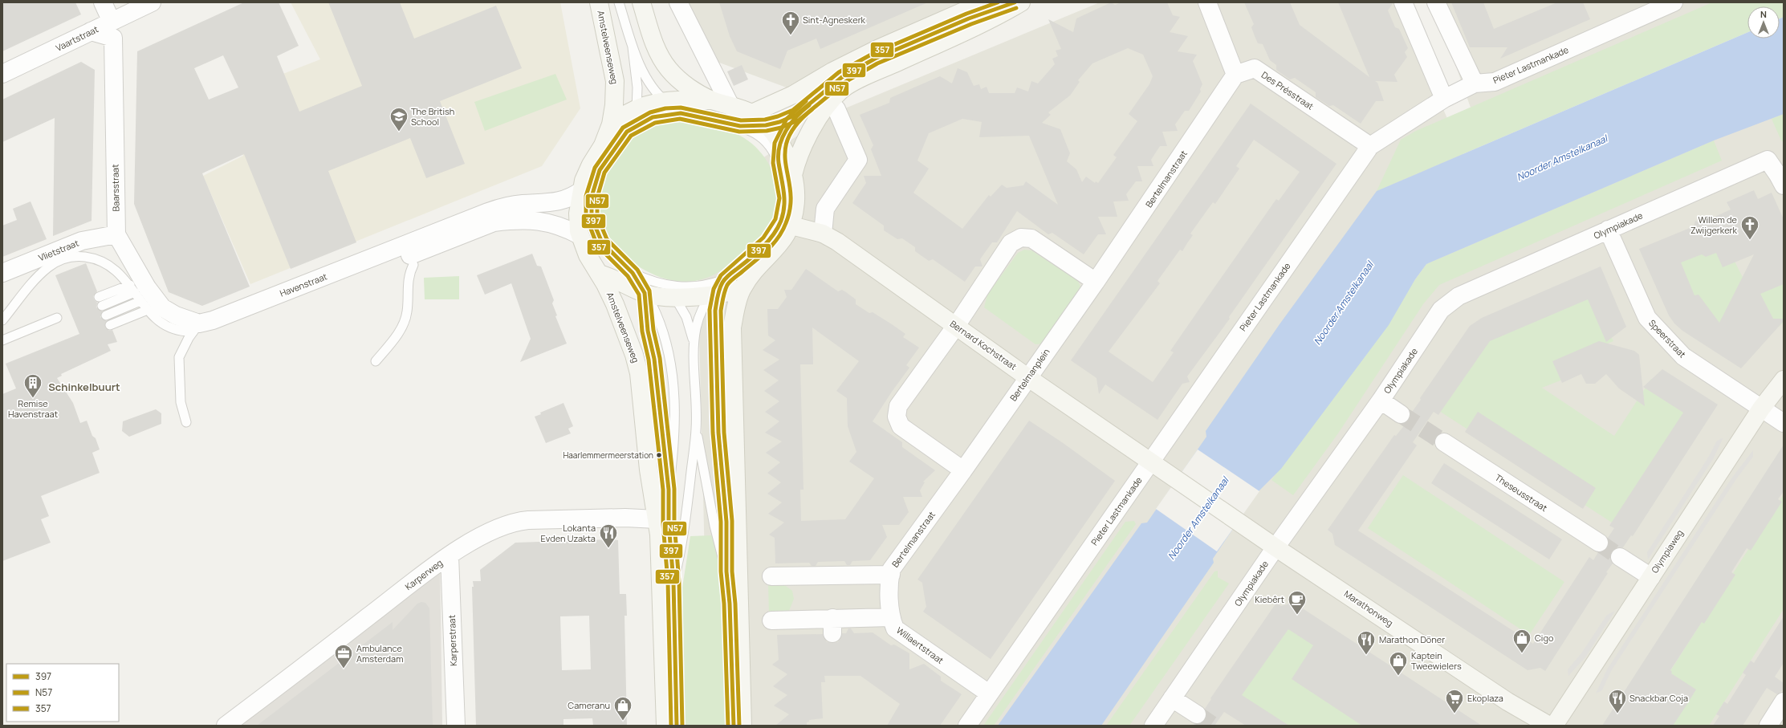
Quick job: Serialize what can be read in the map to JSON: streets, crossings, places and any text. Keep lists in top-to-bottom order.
{
  "streets": {
    "street": [
      "Vaartstraat",
      "Amstelveenseweg",
      "Pieter Lastmankade",
      "Des Présstraat",
      "Bertelmanstraat",
      "Baarsstraat",
      "Olympiakade",
      "Vlietstraat",
      "Havenstraat",
      "Speerstraat",
      "Bernard Kochstraat",
      "Bertelmanplein",
      "Theseusstraat",
      "Olympiaweg",
      "Karperweg",
      "Marathonweg",
      "Karperstraat",
      "Willaertstraat"
    ]
  },
  "crossings": [
    ["Vaartstraat", "Baarsstraat"],
    ["Amstelveenseweg", "Havenstraat"],
    ["Amstelveenseweg", "Karperweg"],
    ["Pieter Lastmankade", "Des Présstraat"],
    ["Pieter Lastmankade", "Bernard Kochstraat"],
    ["Pieter Lastmankade", "Willaertstraat"],
    ["Des Présstraat", "Bertelmanstraat"],
    ["Bertelmanstraat", "Bertelmanplein"],
    ["Bertelmanstraat", "Willaertstraat"],
    ["Baarsstraat", "Vlietstraat"],
    ["Baarsstraat", "Havenstraat"],
    ["Olympiakade", "Speerstraat"],
    ["Olympiakade", "Marathonweg"],
    ["Speerstraat", "Olympiaweg"],
    ["Bernard Kochstraat", "Bertelmanplein"],
    ["Bernard Kochstraat", "Marathonweg"],
    ["Karperweg", "Karperstraat"]
  ],
  "districts": ["Schinkelbuurt"],
  "water": ["Noorder Amstelkanaal"],
  "places": {
    "church": ["Sint-Agneskerk", "Willem de Zwijgerkerk"],
    "school or university": ["The British School"],
    "building": ["Remise Havenstraat"],
    "other": ["Haarlemmermeerstation"],
    "restaurant": ["Lokanta Evden Uzakta", "Marathon Döner", "Snackbar Coja"],
    "cafe": ["Kiebêrt"],
    "shop": ["Cigo", "Kaptein Tweewielers", "Cameranu"],
    "office": ["Ambulance Amsterdam"],
    "supermarket": ["Ekoplaza"]
  },
  "lines": ["transit line 397", "transit line 357", "transit line N57"],
  "legend": ["397", "N57", "357"],
  "north": "top"
}
